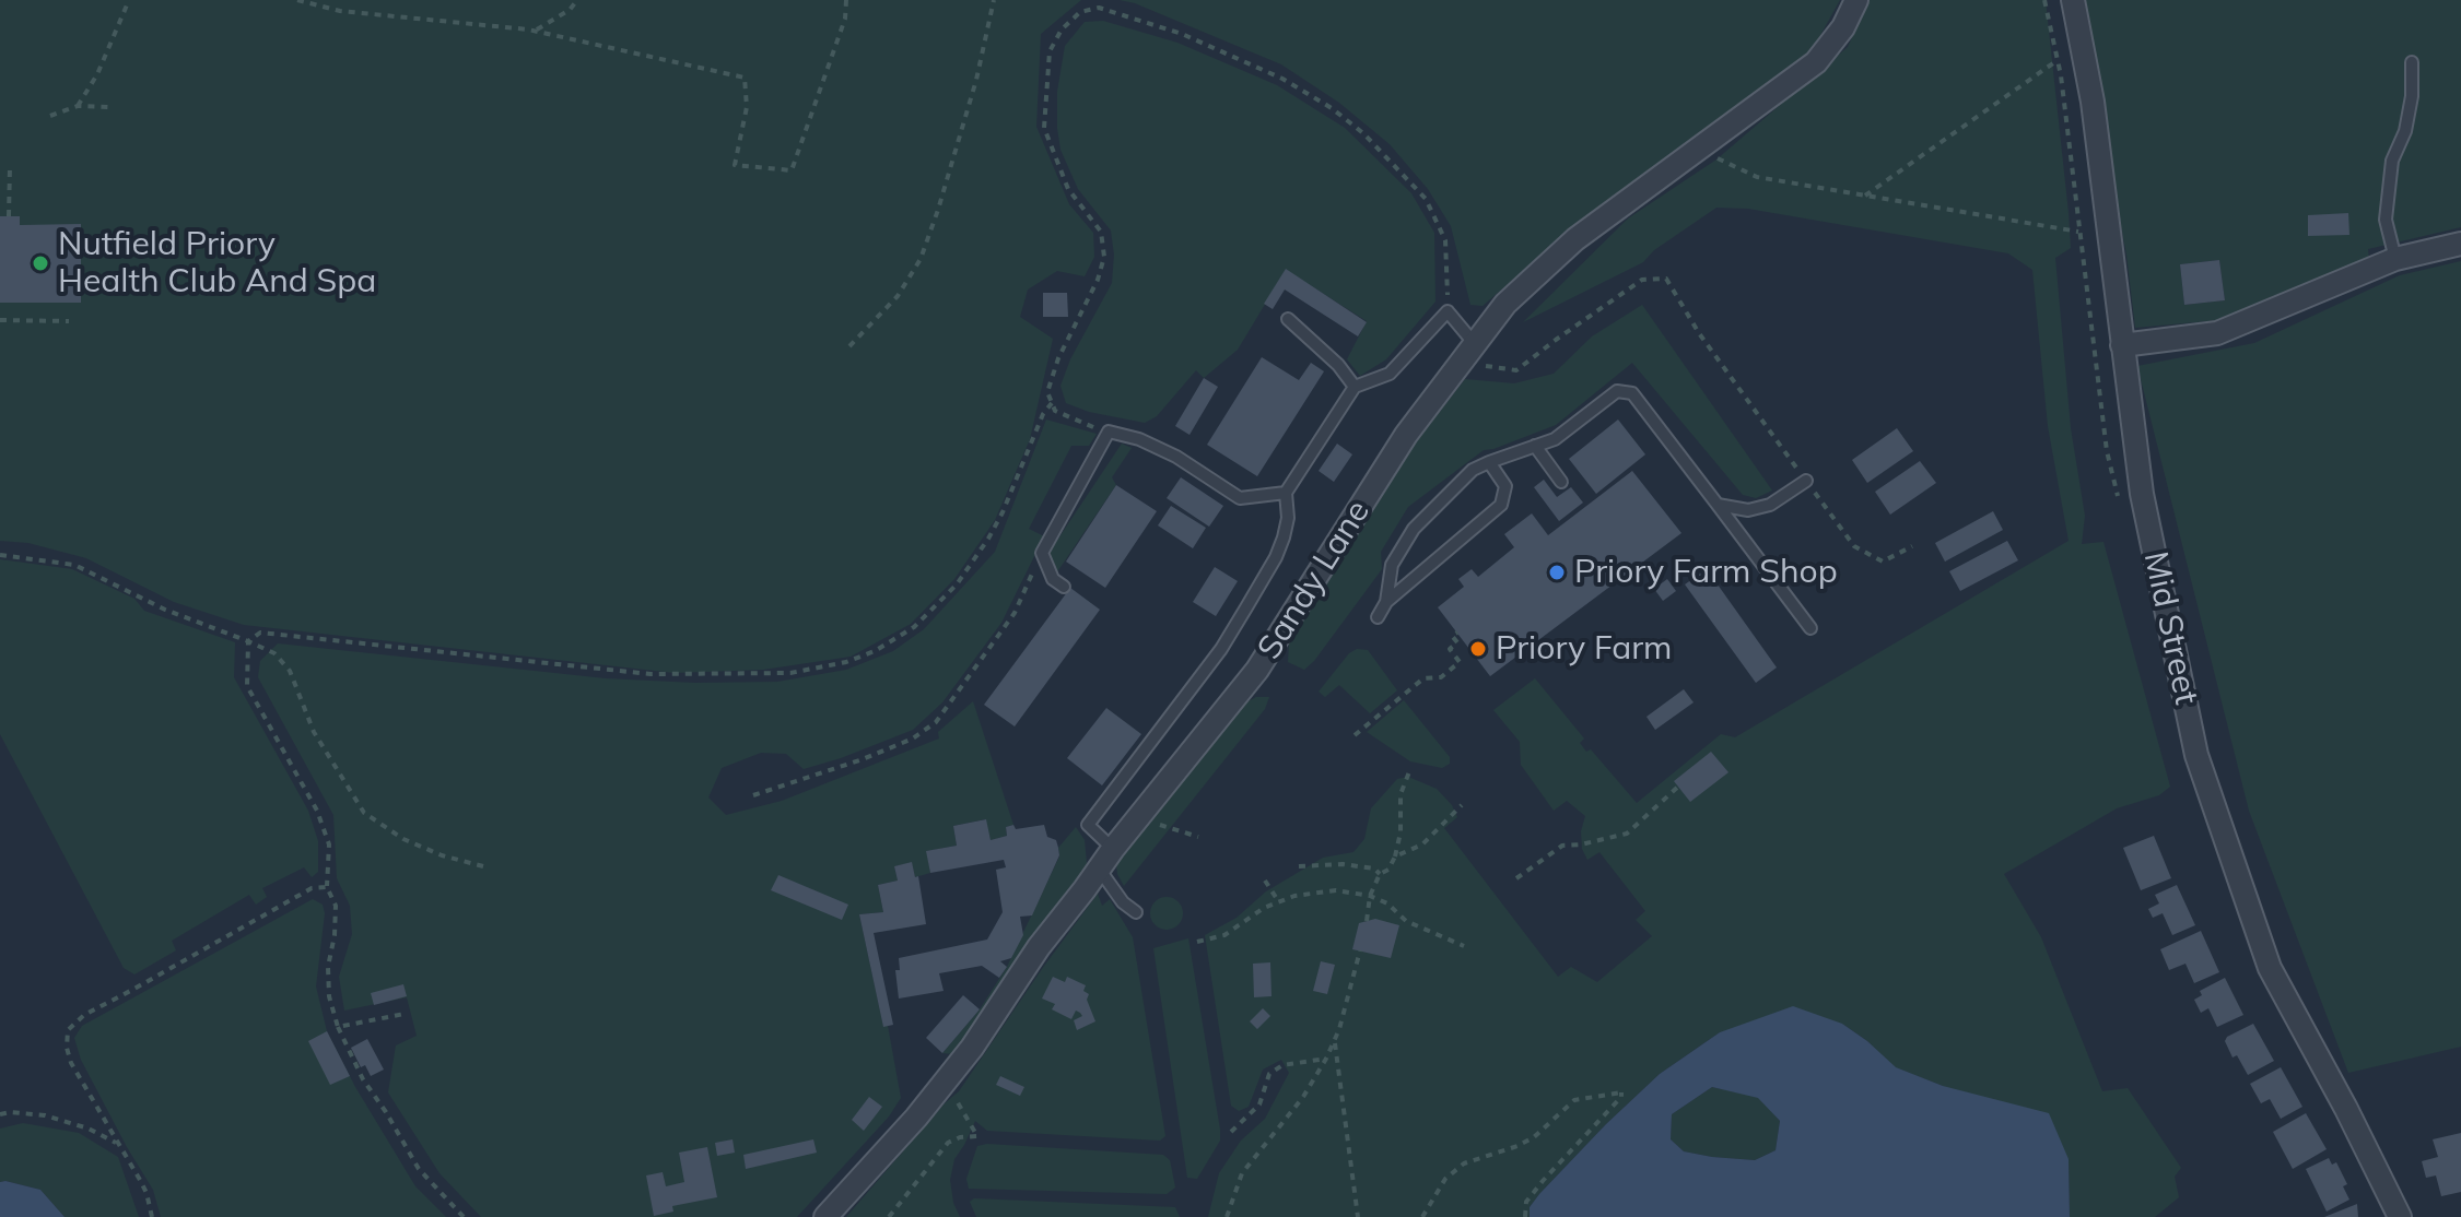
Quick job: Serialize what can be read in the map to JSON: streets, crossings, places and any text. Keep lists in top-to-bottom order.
{
  "streets": {
    "street": ["Sandy Lane", "Mid Street"]
  },
  "places": ["Nutfield Priory Health Club And Spa", "Priory Farm Shop", "Priory Farm"]
}
